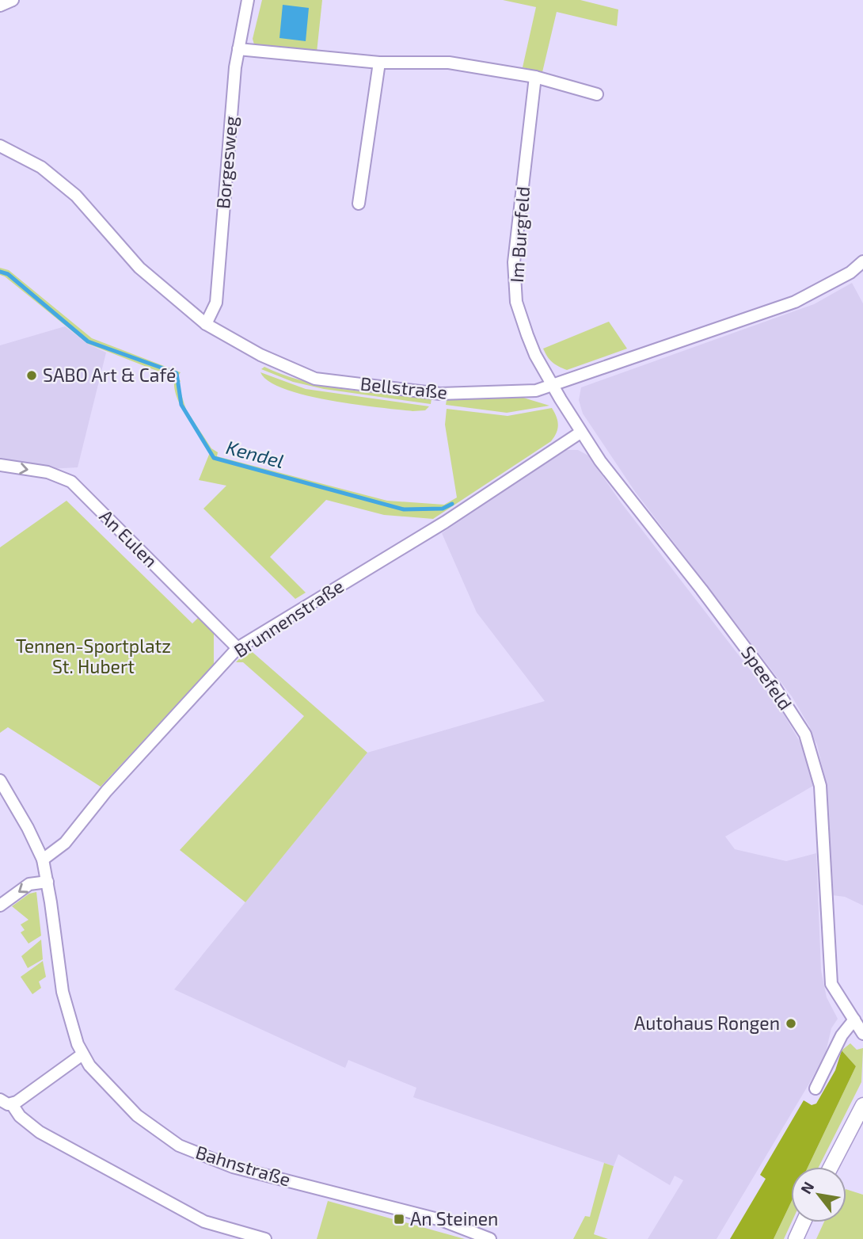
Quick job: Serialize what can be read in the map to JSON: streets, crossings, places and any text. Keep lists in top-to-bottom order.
{
  "streets": {
    "street": [
      "Borgesweg",
      "Im Burgfeld",
      "Bellstraße",
      "An Eulen",
      "Brunnenstraße",
      "Speefeld",
      "Bahnstraße"
    ]
  },
  "crossings": [
    ["Borgesweg", "Bellstraße"],
    ["Im Burgfeld", "Bellstraße"],
    ["Im Burgfeld", "Speefeld"],
    ["Bellstraße", "Speefeld"],
    ["An Eulen", "Brunnenstraße"],
    ["Brunnenstraße", "Speefeld"],
    ["Brunnenstraße", "Bahnstraße"]
  ],
  "one_way": ["An Eulen"],
  "water": ["Kendel"],
  "parks": ["Tennen-Sportplatz St. Hubert"],
  "places": {
    "other": ["SABO Art & Café", "Autohaus Rongen"],
    "transit": ["An Steinen"]
  },
  "north": "top left"
}
